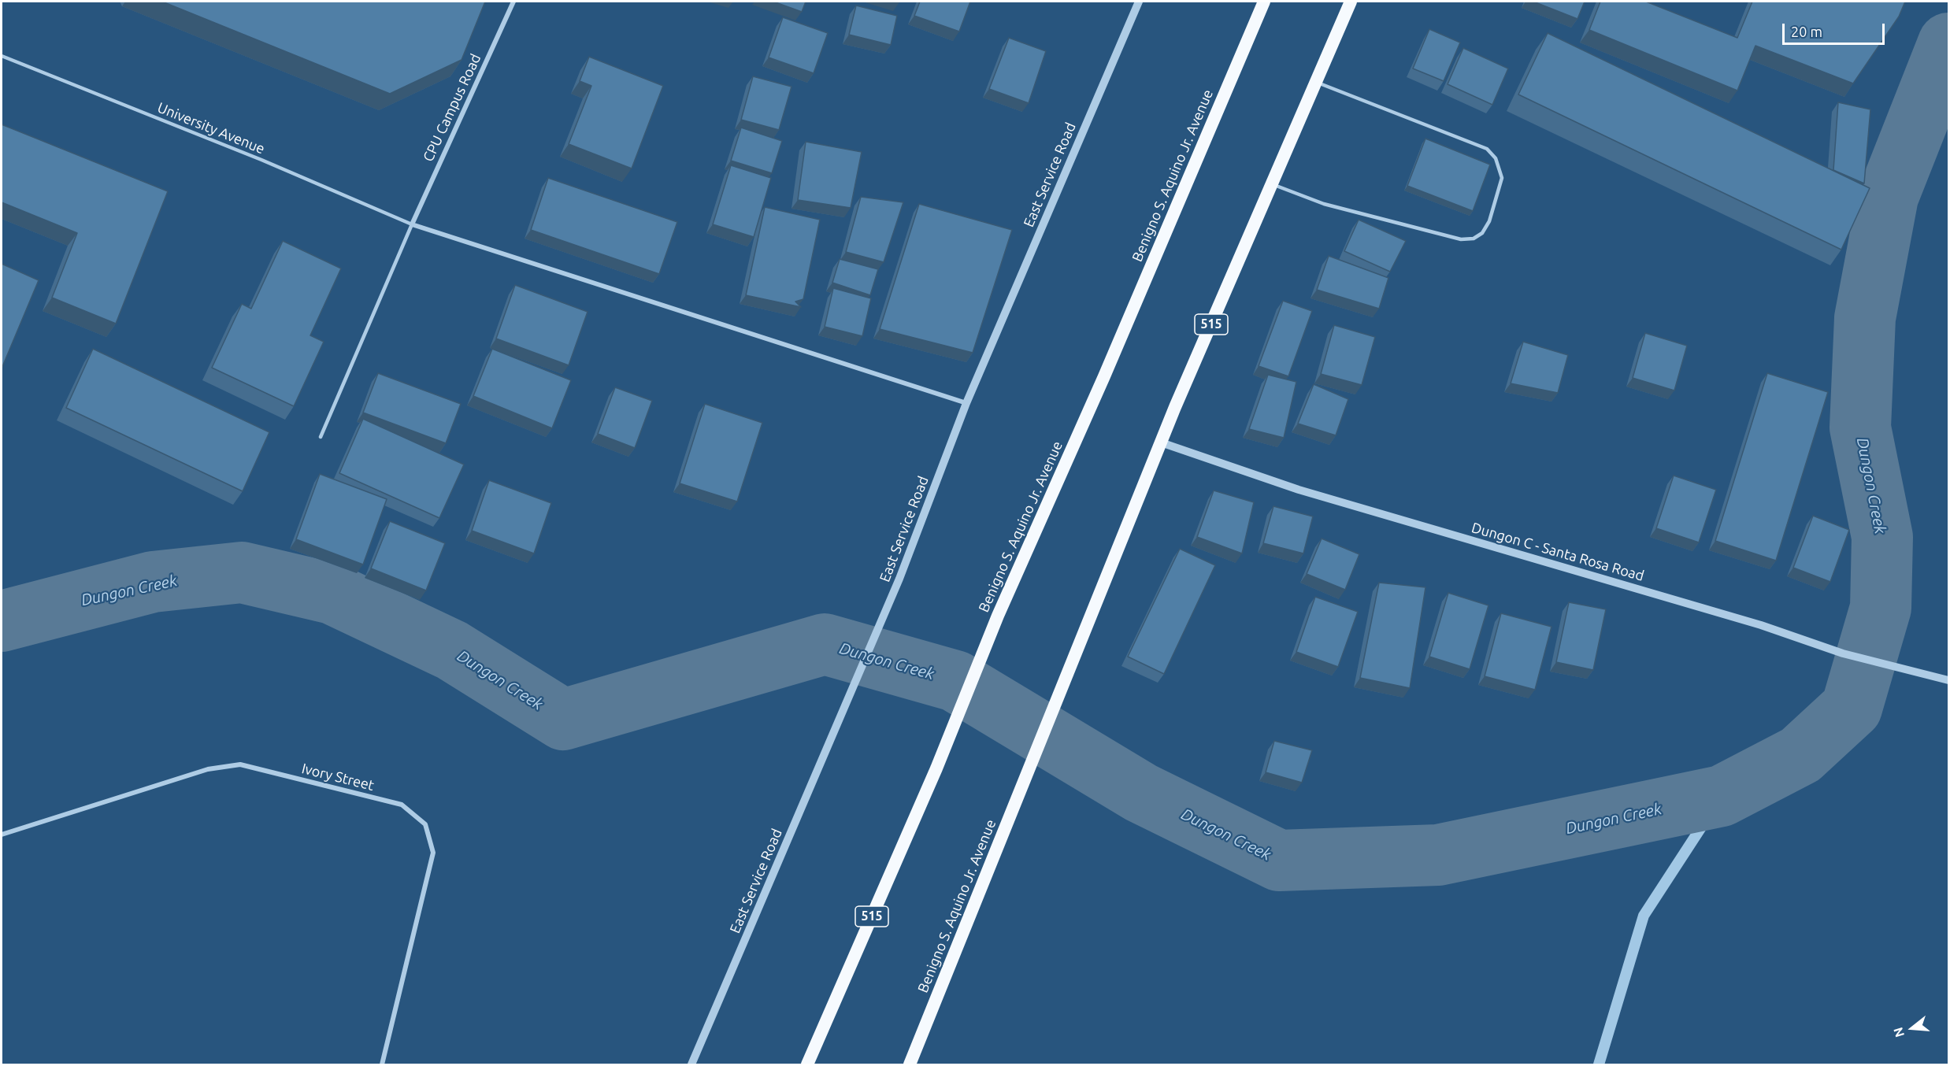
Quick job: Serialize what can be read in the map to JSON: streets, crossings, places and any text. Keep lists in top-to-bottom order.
{
  "streets": {
    "highway": ["Benigno S. Aquino Jr. Avenue", "515"],
    "street": [
      "CPU Campus Road",
      "East Service Road",
      "Dungon C - Santa Rosa Road",
      "Ivory Street"
    ],
    "lane": ["University Avenue"]
  },
  "crossings": [
    ["CPU Campus Road", "University Avenue"],
    ["Benigno S. Aquino Jr. Avenue", "Dungon C - Santa Rosa Road"]
  ],
  "water": ["Dungon Creek"],
  "scale_bar": "20 m",
  "north": "left"
}
